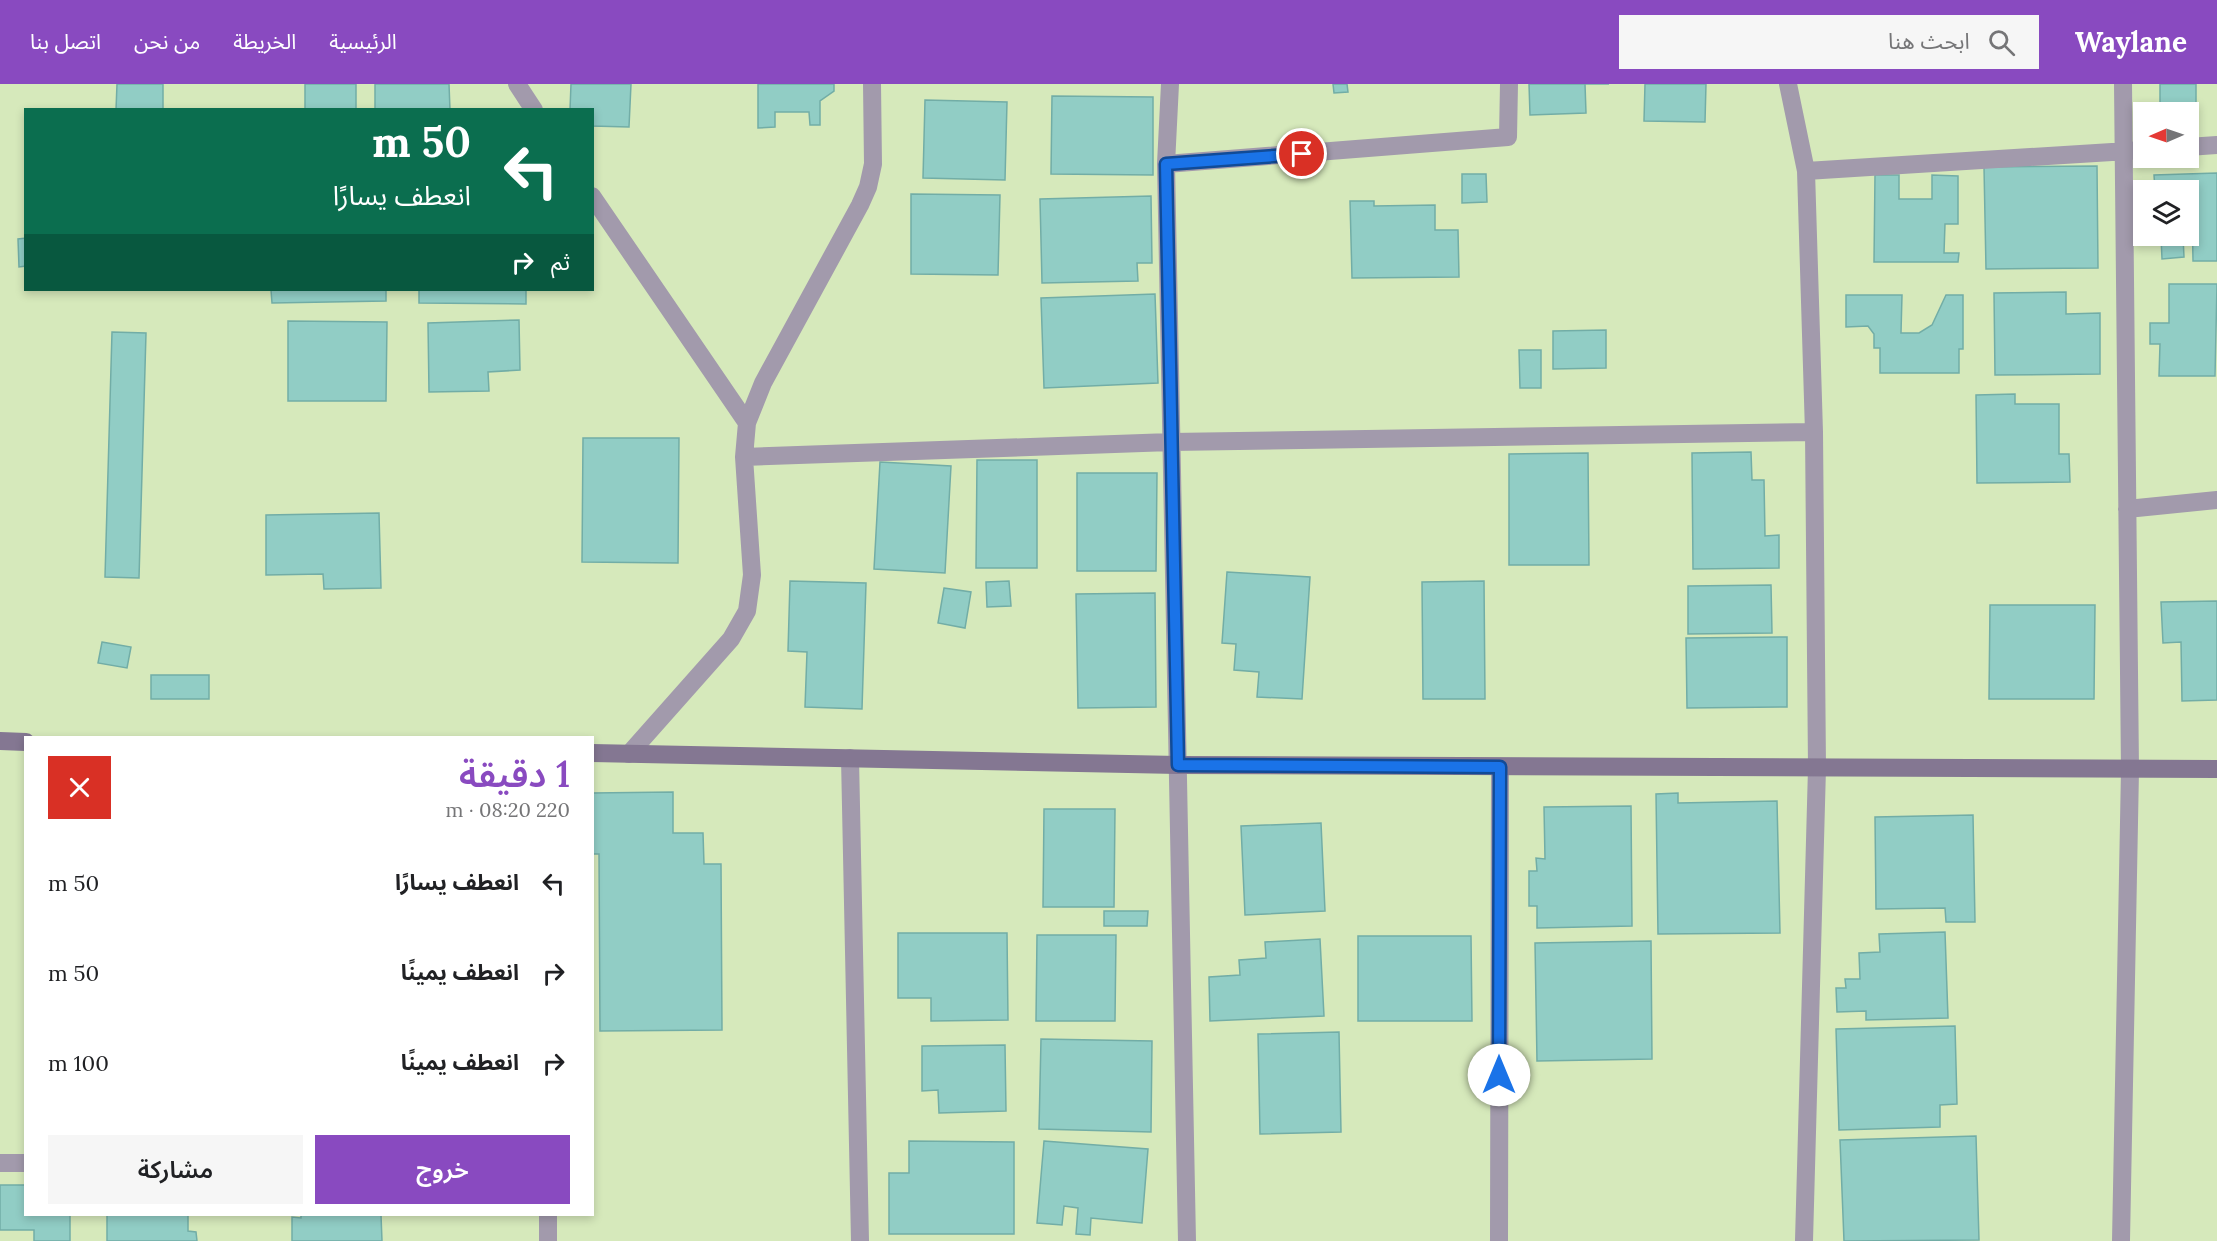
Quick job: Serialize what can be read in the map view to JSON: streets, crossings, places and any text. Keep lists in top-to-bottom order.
{
  "north": "left",
  "page": {
    "header": "Waylane",
    "search": "ابحث هنا",
    "nav": [
      "الرئيسية",
      "الخريطة",
      "من نحن",
      "اتصل بنا"
    ],
    "turn": ["50 m", "انعطف يسارًا"],
    "then": "ثم",
    "heading": ["1 دقيقة", "220 m · 08:20"],
    "list": [
      {
        "name": "انعطف يسارًا",
        "value": "50 m"
      },
      {
        "name": "انعطف يمينًا",
        "value": "50 m"
      },
      {
        "name": "انعطف يمينًا",
        "value": "100 m"
      }
    ],
    "buttons": ["خروج", "مشاركة"]
  }
}
